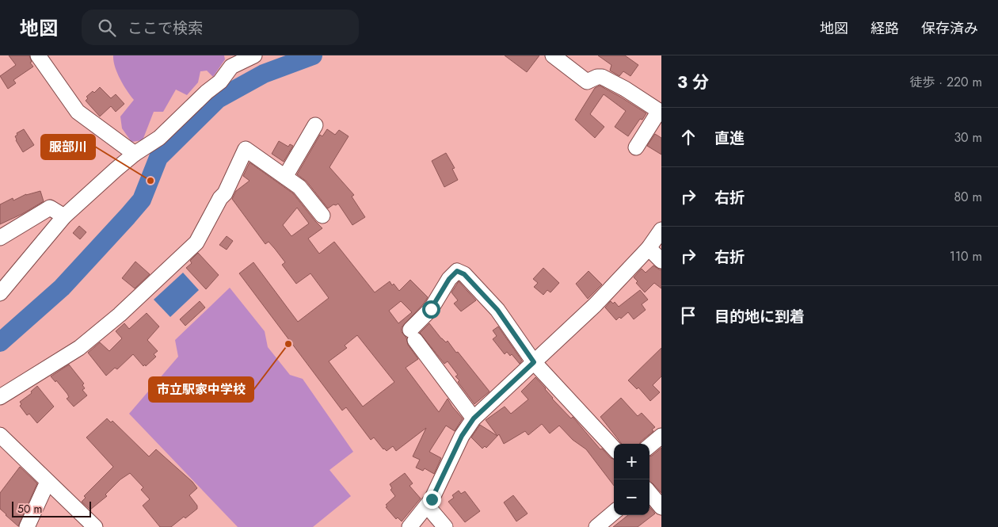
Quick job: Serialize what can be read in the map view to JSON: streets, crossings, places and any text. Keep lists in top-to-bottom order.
{
  "places": ["服部川", "市立駅家中学校"],
  "scale_bar": "50 m",
  "page": {
    "header": "地図",
    "search": "ここで検索",
    "nav": ["地図", "経路", "保存済み"],
    "heading": ["3 分", "徒歩 · 220 m"],
    "list": [
      ["直進", "30 m"],
      ["右折", "80 m"],
      ["右折", "110 m"],
      "目的地に到着"
    ],
    "map_buttons": ["+", "−"],
    "scale": "50 m"
  }
}
